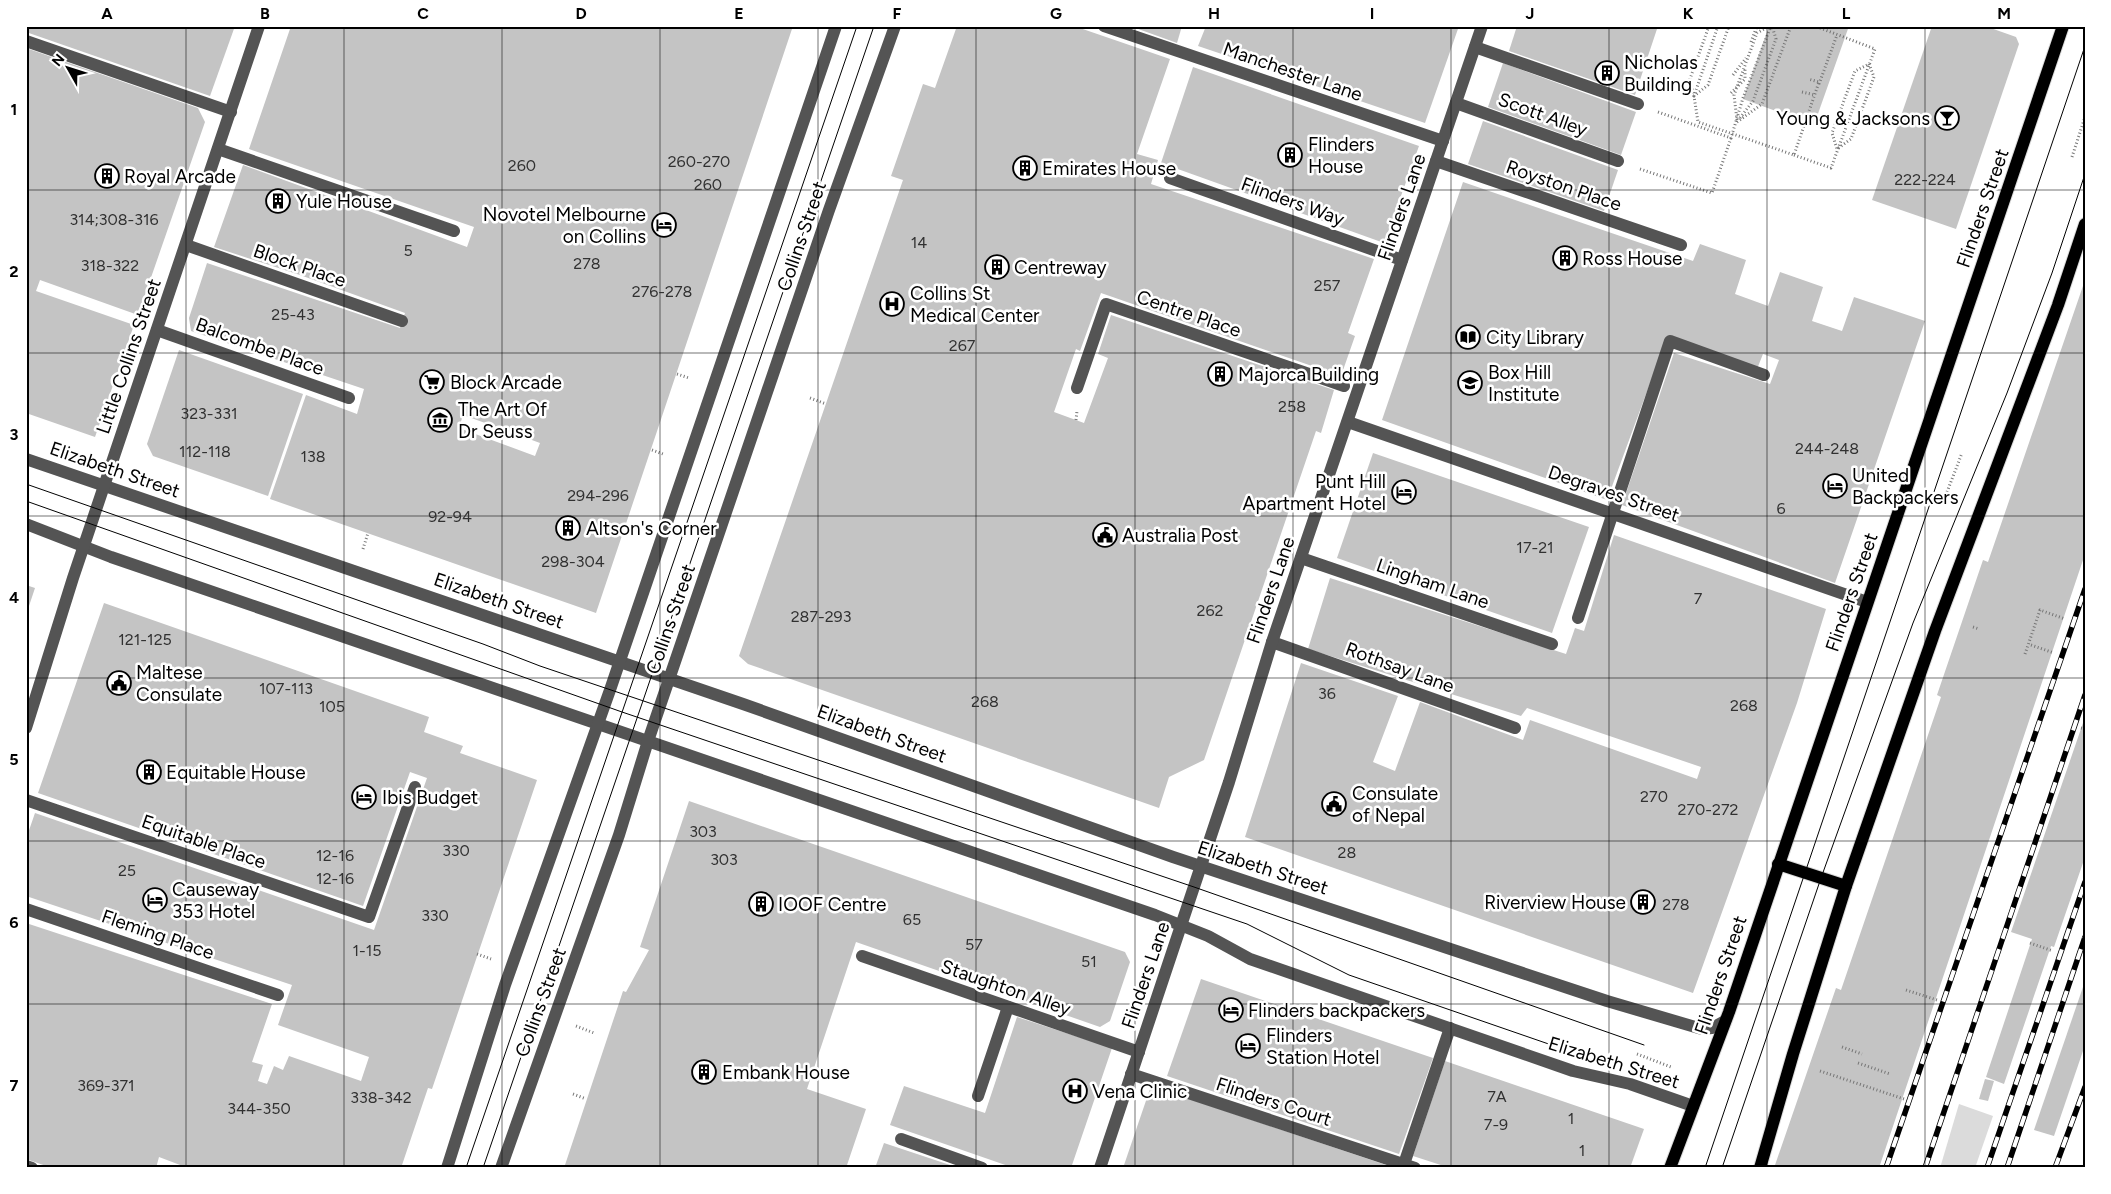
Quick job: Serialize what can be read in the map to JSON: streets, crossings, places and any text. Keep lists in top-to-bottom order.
{
  "streets": {
    "main road": ["Flinders Street"],
    "street": [
      "Manchester Lane",
      "Scott Alley",
      "Royston Place",
      "Flinders Way",
      "Flinders Lane",
      "Collins Street",
      "Block Place",
      "Centre Place",
      "Balcombe Place",
      "Little Collins Street",
      "Elizabeth Street",
      "Degraves Street",
      "Lingham Lane",
      "Rothsay Lane",
      "Equitable Place",
      "Fleming Place",
      "Staughton Alley",
      "Flinders Court"
    ]
  },
  "crossings": [
    ["Manchester Lane", "Flinders Lane"],
    ["Scott Alley", "Flinders Lane"],
    ["Royston Place", "Flinders Lane"],
    ["Flinders Way", "Flinders Lane"],
    ["Flinders Lane", "Elizabeth Street"],
    ["Flinders Lane", "Degraves Street"],
    ["Flinders Lane", "Lingham Lane"],
    ["Flinders Lane", "Rothsay Lane"],
    ["Flinders Lane", "Staughton Alley"],
    ["Flinders Lane", "Flinders Court"],
    ["Flinders Street", "Elizabeth Street"],
    ["Flinders Street", "Degraves Street"],
    ["Collins Street", "Elizabeth Street"],
    ["Block Place", "Little Collins Street"],
    ["Balcombe Place", "Little Collins Street"],
    ["Little Collins Street", "Elizabeth Street"],
    ["Elizabeth Street", "Flinders Court"]
  ],
  "places": {
    "building": [
      "Nicholas Building",
      "Flinders House",
      "Emirates House",
      "Royal Arcade",
      "Yule House",
      "Ross House",
      "Centreway",
      "Majorca Building",
      "Altson's Corner",
      "Equitable House",
      "Riverview House",
      "IOOF Centre",
      "Embank House"
    ],
    "bar": ["Young & Jacksons"],
    "hotel": [
      "Novotel Melbourne on Collins",
      "United Backpackers",
      "Punt Hill Apartment Hotel",
      "Ibis Budget",
      "Causeway 353 Hotel",
      "Flinders backpackers",
      "Flinders Station Hotel"
    ],
    "hospital": ["Collins St Medical Center", "Vena Clinic"],
    "library": ["City Library"],
    "supermarket": ["Block Arcade"],
    "school or university": ["Box Hill Institute"],
    "museum": ["The Art Of Dr Seuss"],
    "public building": ["Australia Post", "Maltese Consulate", "Consulate of Nepal"]
  },
  "house_numbers": [
    "260-270",
    "260",
    "222-224",
    "260",
    "314;308-316",
    "14",
    "5",
    "278",
    "318-322",
    "257",
    "276-278",
    "25-43",
    "267",
    "258",
    "323-331",
    "244-248",
    "112-118",
    "138",
    "294-296",
    "6",
    "92-94",
    "17-21",
    "298-304",
    "7",
    "262",
    "287-293",
    "121-125",
    "107-113",
    "36",
    "268",
    "268",
    "105",
    "270",
    "270-272",
    "303",
    "330",
    "28",
    "12-16",
    "303",
    "25",
    "12-16",
    "278",
    "330",
    "65",
    "57",
    "1-15",
    "51",
    "369-371",
    "7A",
    "338-342",
    "344-350",
    "1",
    "7-9",
    "1"
  ],
  "north": "top left",
  "grid": {
    "columns": [
      "A",
      "B",
      "C",
      "D",
      "E",
      "F",
      "G",
      "H",
      "I",
      "J",
      "K",
      "L",
      "M"
    ],
    "rows": [
      "1",
      "2",
      "3",
      "4",
      "5",
      "6",
      "7"
    ]
  }
}
